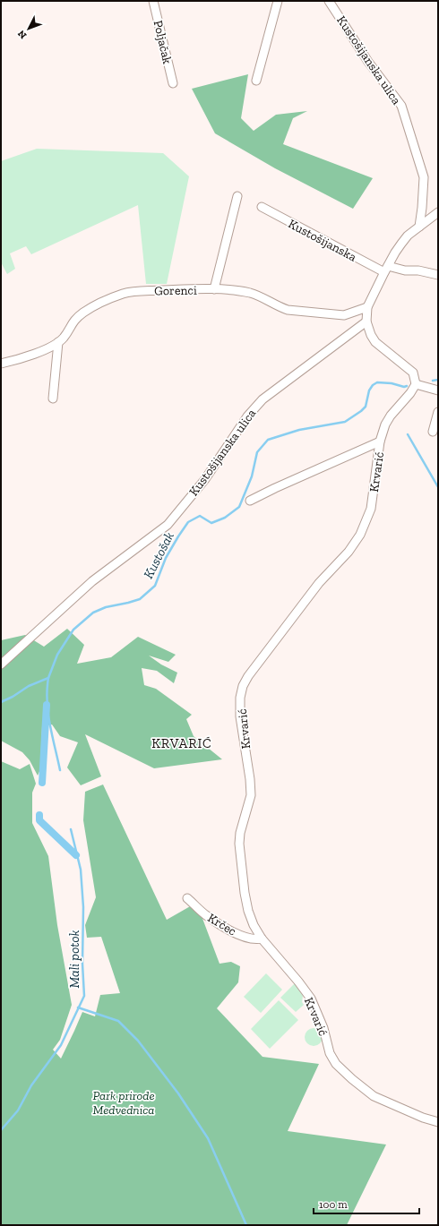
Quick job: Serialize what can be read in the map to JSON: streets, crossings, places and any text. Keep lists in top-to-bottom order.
{
  "streets": {
    "street": [
      "Poljačak",
      "Kustošijanska ulica",
      "Kustošijanska",
      "Gorenci",
      "Krvarić",
      "Krčec"
    ]
  },
  "crossings": [
    ["Krvarić", "Krčec"]
  ],
  "districts": ["KRVARIĆ"],
  "water": ["Kustošak", "Mali potok"],
  "parks": ["Park prirode Medvednica"],
  "scale_bar": "100 m",
  "north": "bottom left"
}
